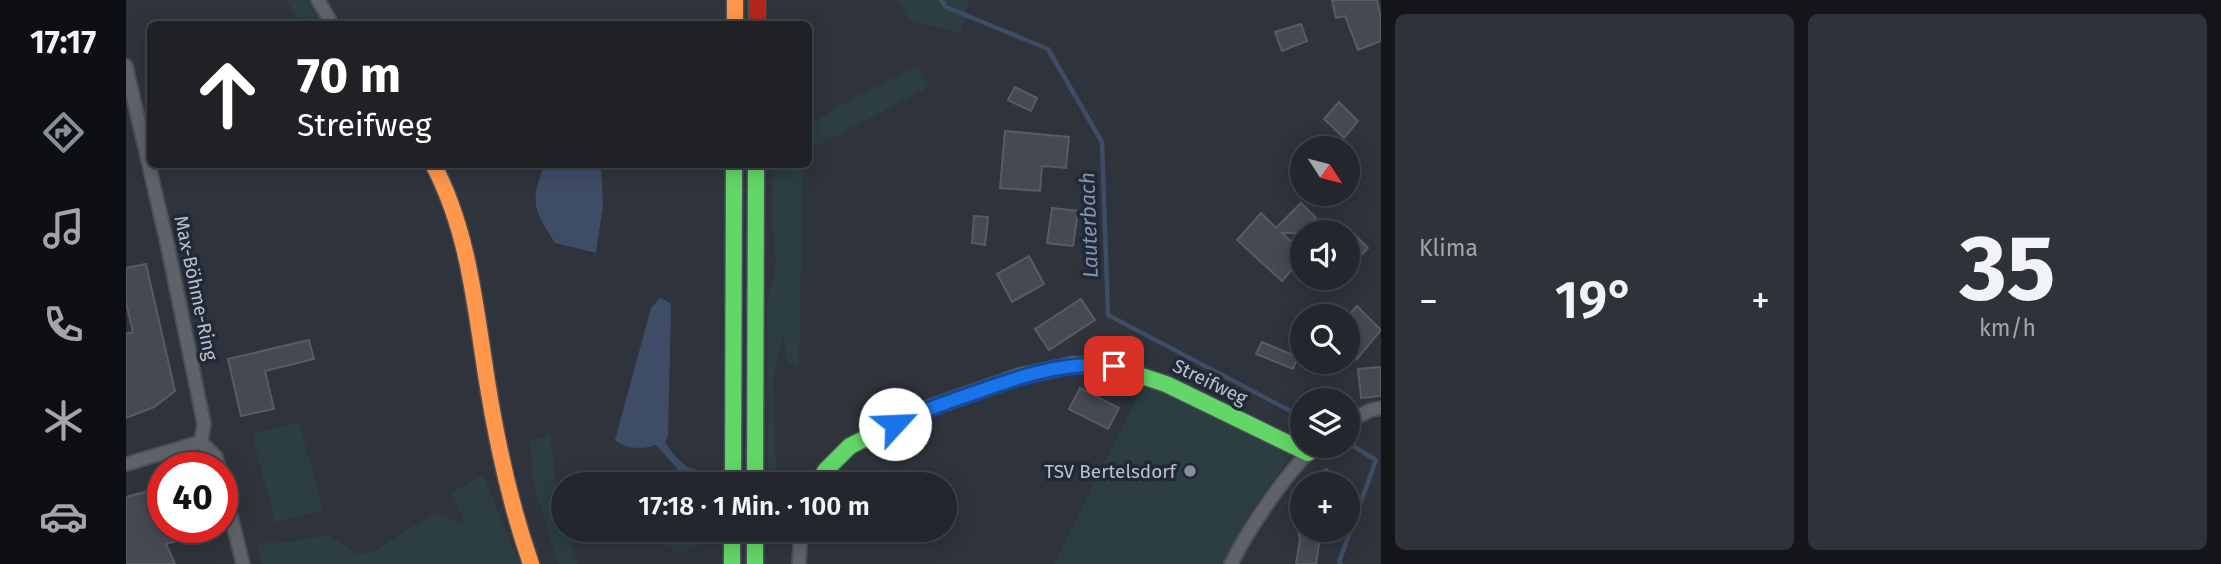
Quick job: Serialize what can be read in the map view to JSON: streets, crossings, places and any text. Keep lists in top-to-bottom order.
{
  "streets": {
    "main road": ["Streifweg"],
    "street": ["Max-Böhme-Ring"]
  },
  "water": ["Lauterbach"],
  "places": ["TSV Bertelsdorf"],
  "north": "bottom right",
  "page": {
    "tabs": "17:17",
    "tile": [
      "Klima",
      ["35", "km/h"]
    ],
    "turn": ["70 m", "Streifweg"],
    "map_buttons": "+",
    "heat": ["−", "19°", "+"],
    "limit": "40",
    "trip": "17:18 · 1 Min. · 100 m"
  }
}
